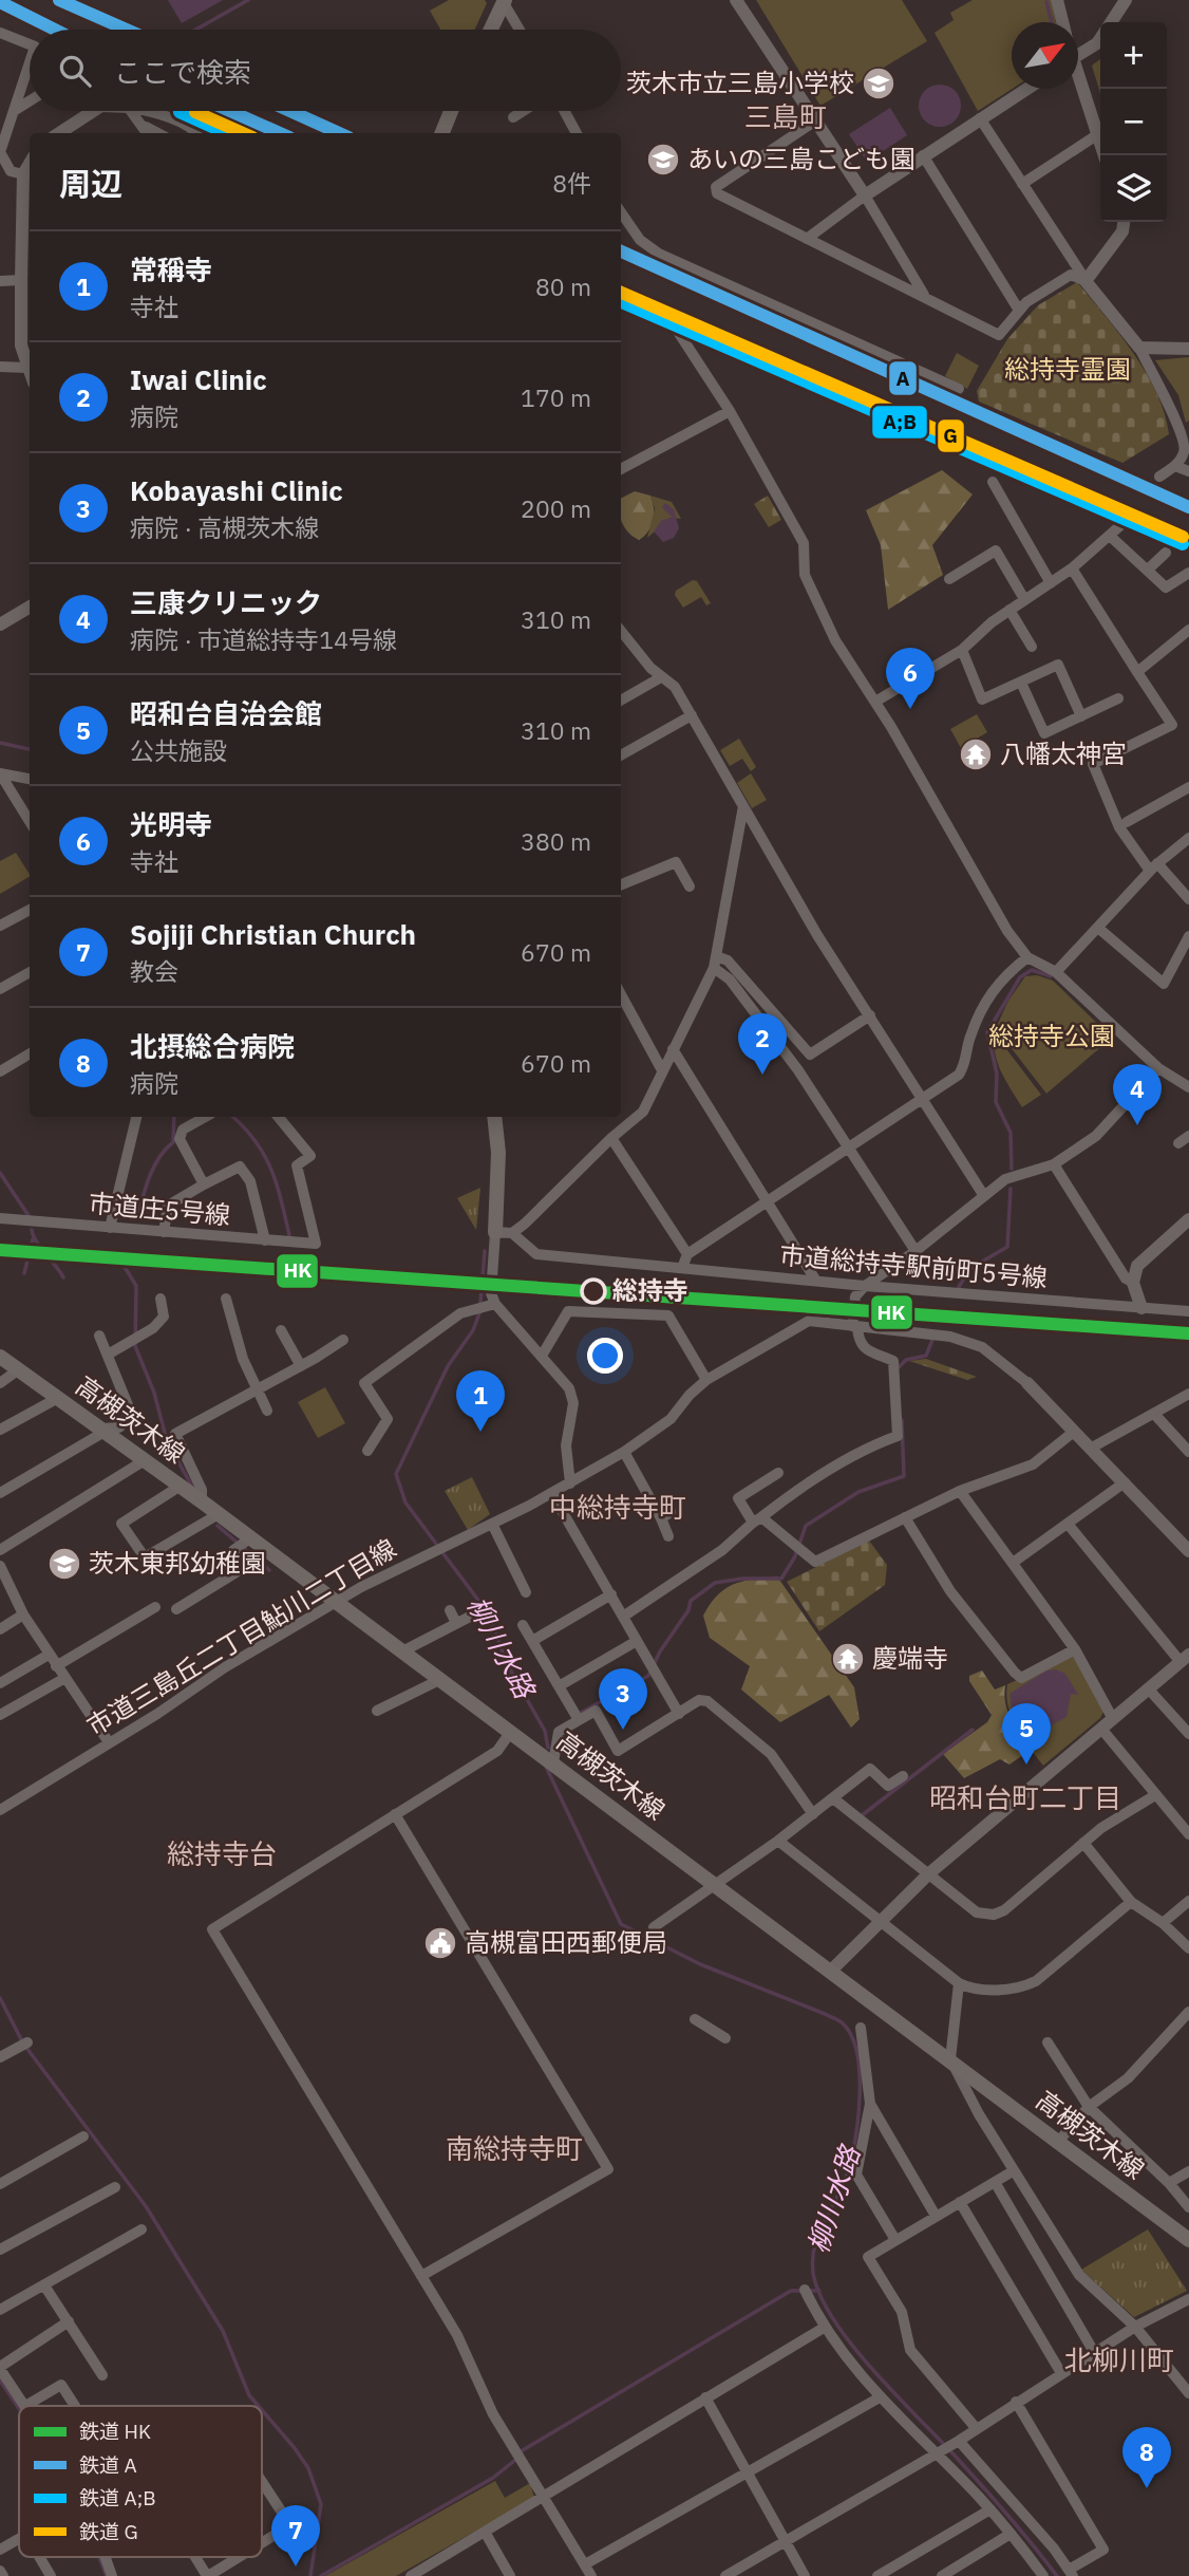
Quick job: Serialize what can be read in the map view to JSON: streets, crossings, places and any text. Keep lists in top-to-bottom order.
{
  "streets": {
    "main road": ["高槻茨木線"],
    "street": ["市道庄5号線", "市道総持寺駅前町5号線", "市道三島丘二丁目鮎川二丁目線"]
  },
  "crossings": [
    ["高槻茨木線", "市道三島丘二丁目鮎川二丁目線"]
  ],
  "districts": [
    "三島町",
    "中総持寺町",
    "昭和台町二丁目",
    "総持寺台",
    "南総持寺町",
    "北柳川町"
  ],
  "water": ["柳川水路"],
  "parks": ["総持寺霊園", "総持寺公園"],
  "places": {
    "school or university": ["茨木市立三島小学校", "あいの三島こども園", "茨木東邦幼稚園"],
    "temple": ["八幡太神宮", "慶端寺"],
    "other": ["総持寺"],
    "public building": ["高槻富田西郵便局"]
  },
  "lines": [
    "rail line A",
    "rail line A;B",
    "rail line G",
    "rail line HK"
  ],
  "legend": [
    "鉄道 HK",
    "鉄道 A",
    "鉄道 A;B",
    "鉄道 G"
  ],
  "north": "top right",
  "page": {
    "map_buttons": ["+", "−"],
    "search": "ここで検索",
    "heading": ["周辺", "8件"],
    "list": [
      {
        "mark": "1",
        "name": "常稱寺",
        "note": "寺社",
        "value": "80 m"
      },
      {
        "mark": "2",
        "name": "Iwai Clinic",
        "note": "病院",
        "value": "170 m"
      },
      {
        "mark": "3",
        "name": "Kobayashi Clinic",
        "note": "病院 · 高槻茨木線",
        "value": "200 m"
      },
      {
        "mark": "4",
        "name": "三康クリニック",
        "note": "病院 · 市道総持寺14号線",
        "value": "310 m"
      },
      {
        "mark": "5",
        "name": "昭和台自治会館",
        "note": "公共施設",
        "value": "310 m"
      },
      {
        "mark": "6",
        "name": "光明寺",
        "note": "寺社",
        "value": "380 m"
      },
      {
        "mark": "7",
        "name": "Sojiji Christian Church",
        "note": "教会",
        "value": "670 m"
      },
      {
        "mark": "8",
        "name": "北摂総合病院",
        "note": "病院",
        "value": "670 m"
      }
    ],
    "pins": [
      "6",
      "2",
      "4",
      "1",
      "3",
      "5",
      "8",
      "7"
    ]
  }
}
